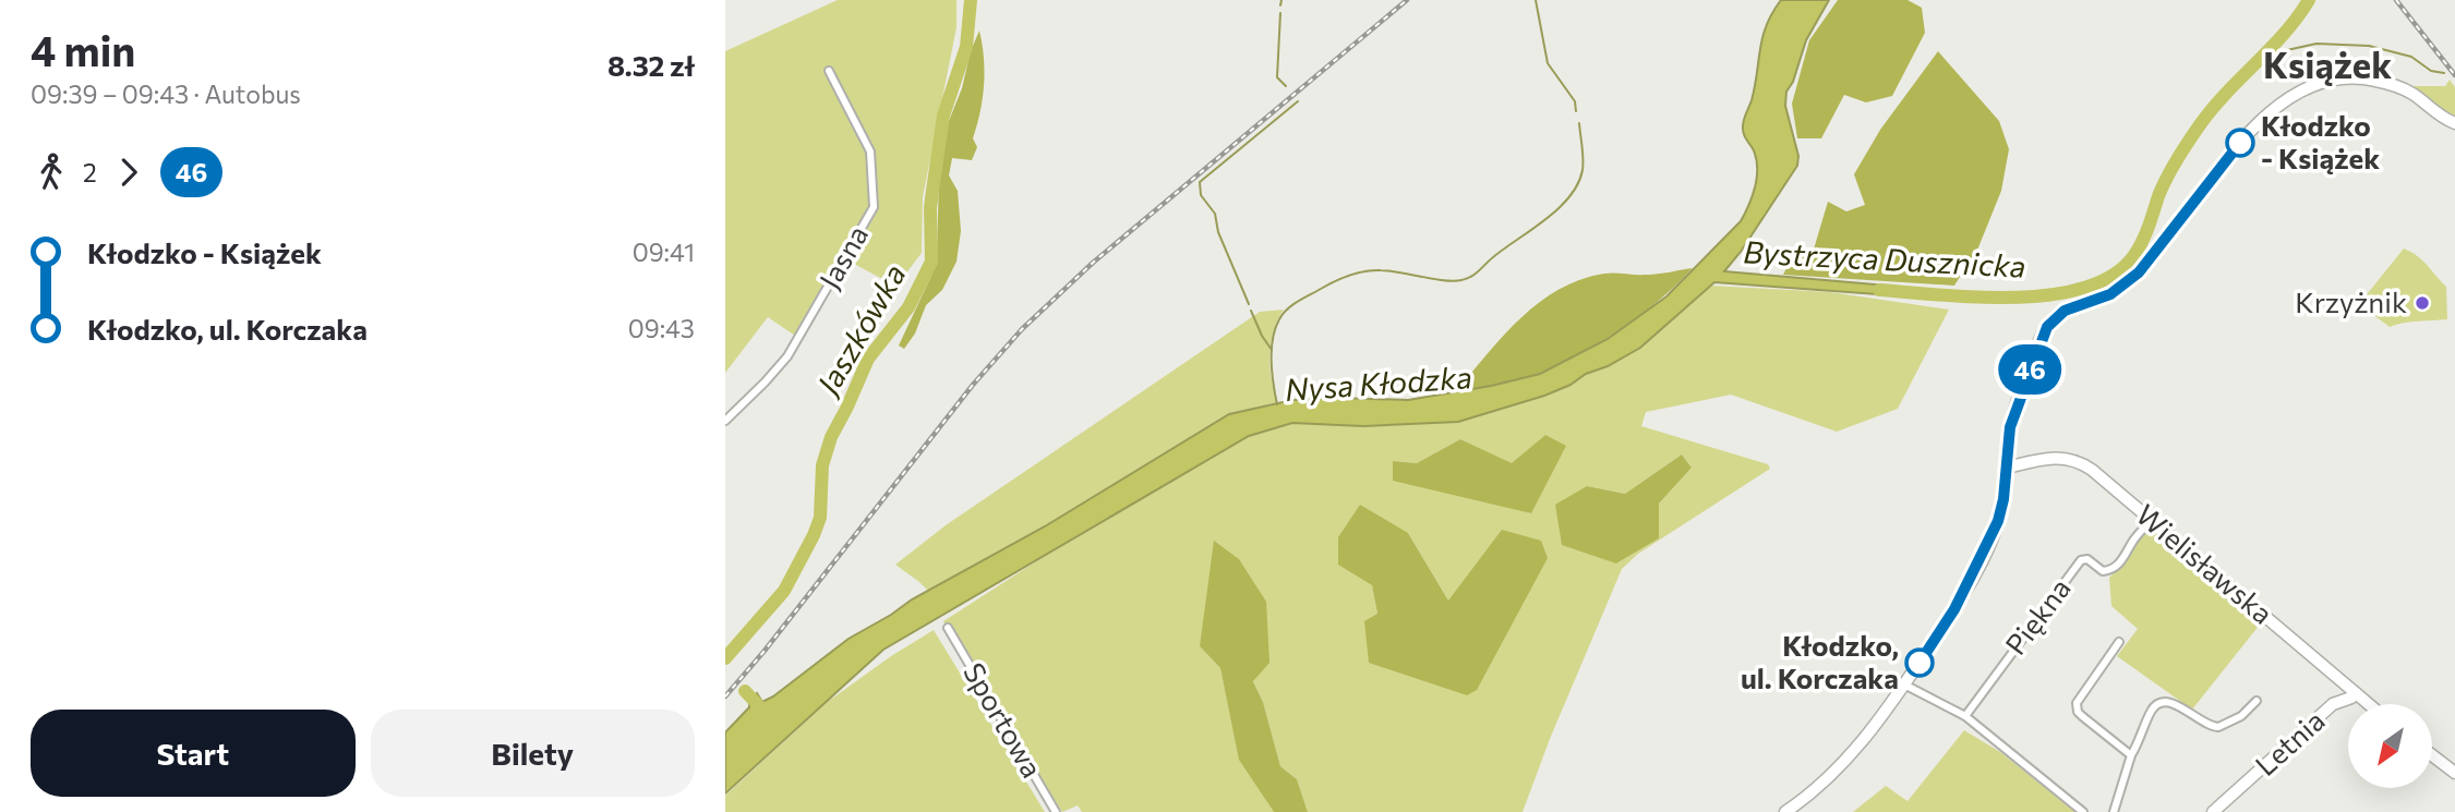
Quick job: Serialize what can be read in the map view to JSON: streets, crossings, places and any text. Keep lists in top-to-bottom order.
{
  "streets": {
    "street": [
      "Jasna",
      "Wielisławska",
      "Piękna",
      "Sportowa",
      "Letnia"
    ]
  },
  "crossings": [
    ["Wielisławska", "Piękna"],
    ["Wielisławska", "Letnia"]
  ],
  "districts": ["Książek"],
  "water": ["Bystrzyca Dusznicka", "Jaszkówka", "Nysa Kłodzka"],
  "places": ["Kłodzko - Książek", "Krzyżnik", "Kłodzko, ul. Korczaka"],
  "lines": ["bus line 46"],
  "north": "bottom left",
  "page": {
    "heading": ["4 min", "09:39 – 09:43 · Autobus", "8.32 zł"],
    "on_map": "46",
    "legs": ["2", "46"],
    "list": [
      {
        "name": "Kłodzko - Książek",
        "value": "09:41"
      },
      {
        "name": "Kłodzko, ul. Korczaka",
        "value": "09:43"
      }
    ],
    "buttons": ["Start", "Bilety"]
  }
}
